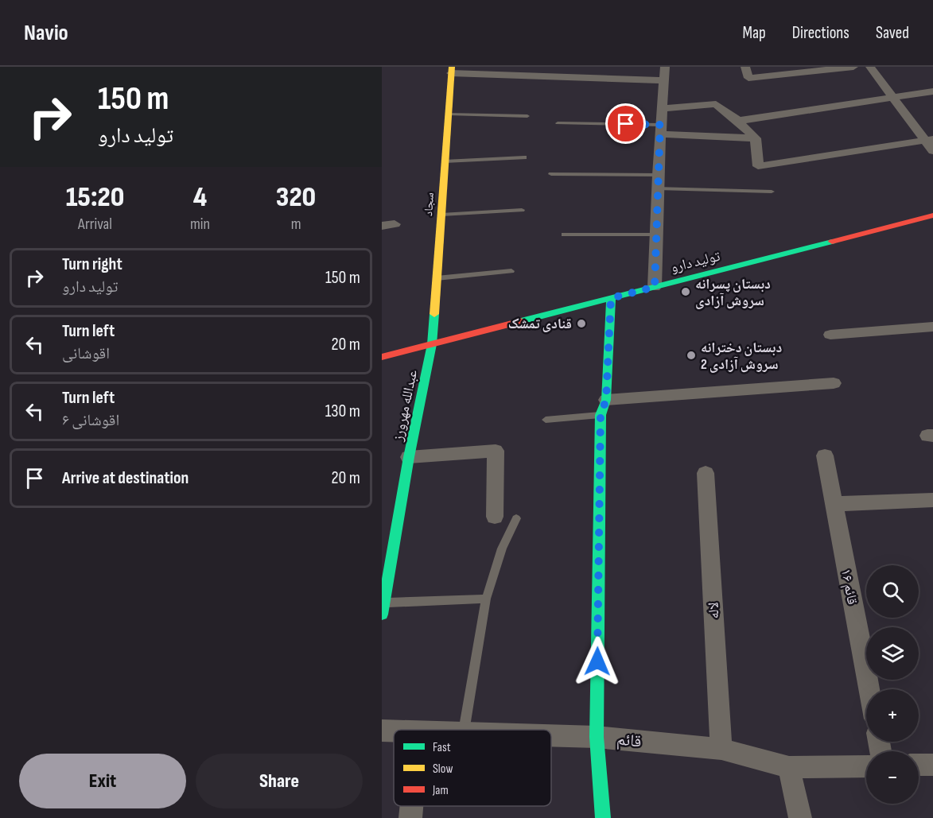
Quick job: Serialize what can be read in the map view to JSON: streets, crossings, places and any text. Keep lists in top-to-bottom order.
{
  "streets": {
    "street": [
      "سجاد",
      "تولید دارو",
      "عبدالله مهرورز",
      "قائم ۱۶",
      "لاله",
      "قائم"
    ]
  },
  "crossings": [
    ["سجاد", "تولید دارو"],
    ["سجاد", "عبدالله مهرورز"],
    ["تولید دارو", "عبدالله مهرورز"],
    ["لاله", "قائم"]
  ],
  "places": ["دبستان پسرانه سروش آزادی", "قنادی تمشک", "دبستان دخترانه سروش آزادی 2"],
  "legend": ["Fast", "Slow", "Jam"],
  "page": {
    "header": "Navio",
    "nav": ["Map", "Directions", "Saved"],
    "turn": ["150 m", "تولید دارو"],
    "eta": [
      "15:20",
      "Arrival",
      "4",
      "min",
      "320",
      "m"
    ],
    "list": [
      {
        "name": "Turn right",
        "note": "تولید دارو",
        "value": "150 m"
      },
      {
        "name": "Turn left",
        "note": "اقوشانی",
        "value": "20 m"
      },
      {
        "name": "Turn left",
        "note": "اقوشانی ۶",
        "value": "130 m"
      },
      {
        "name": "Arrive at destination",
        "value": "20 m"
      }
    ],
    "map_buttons": ["+", "−"],
    "buttons": ["Exit", "Share"]
  }
}
